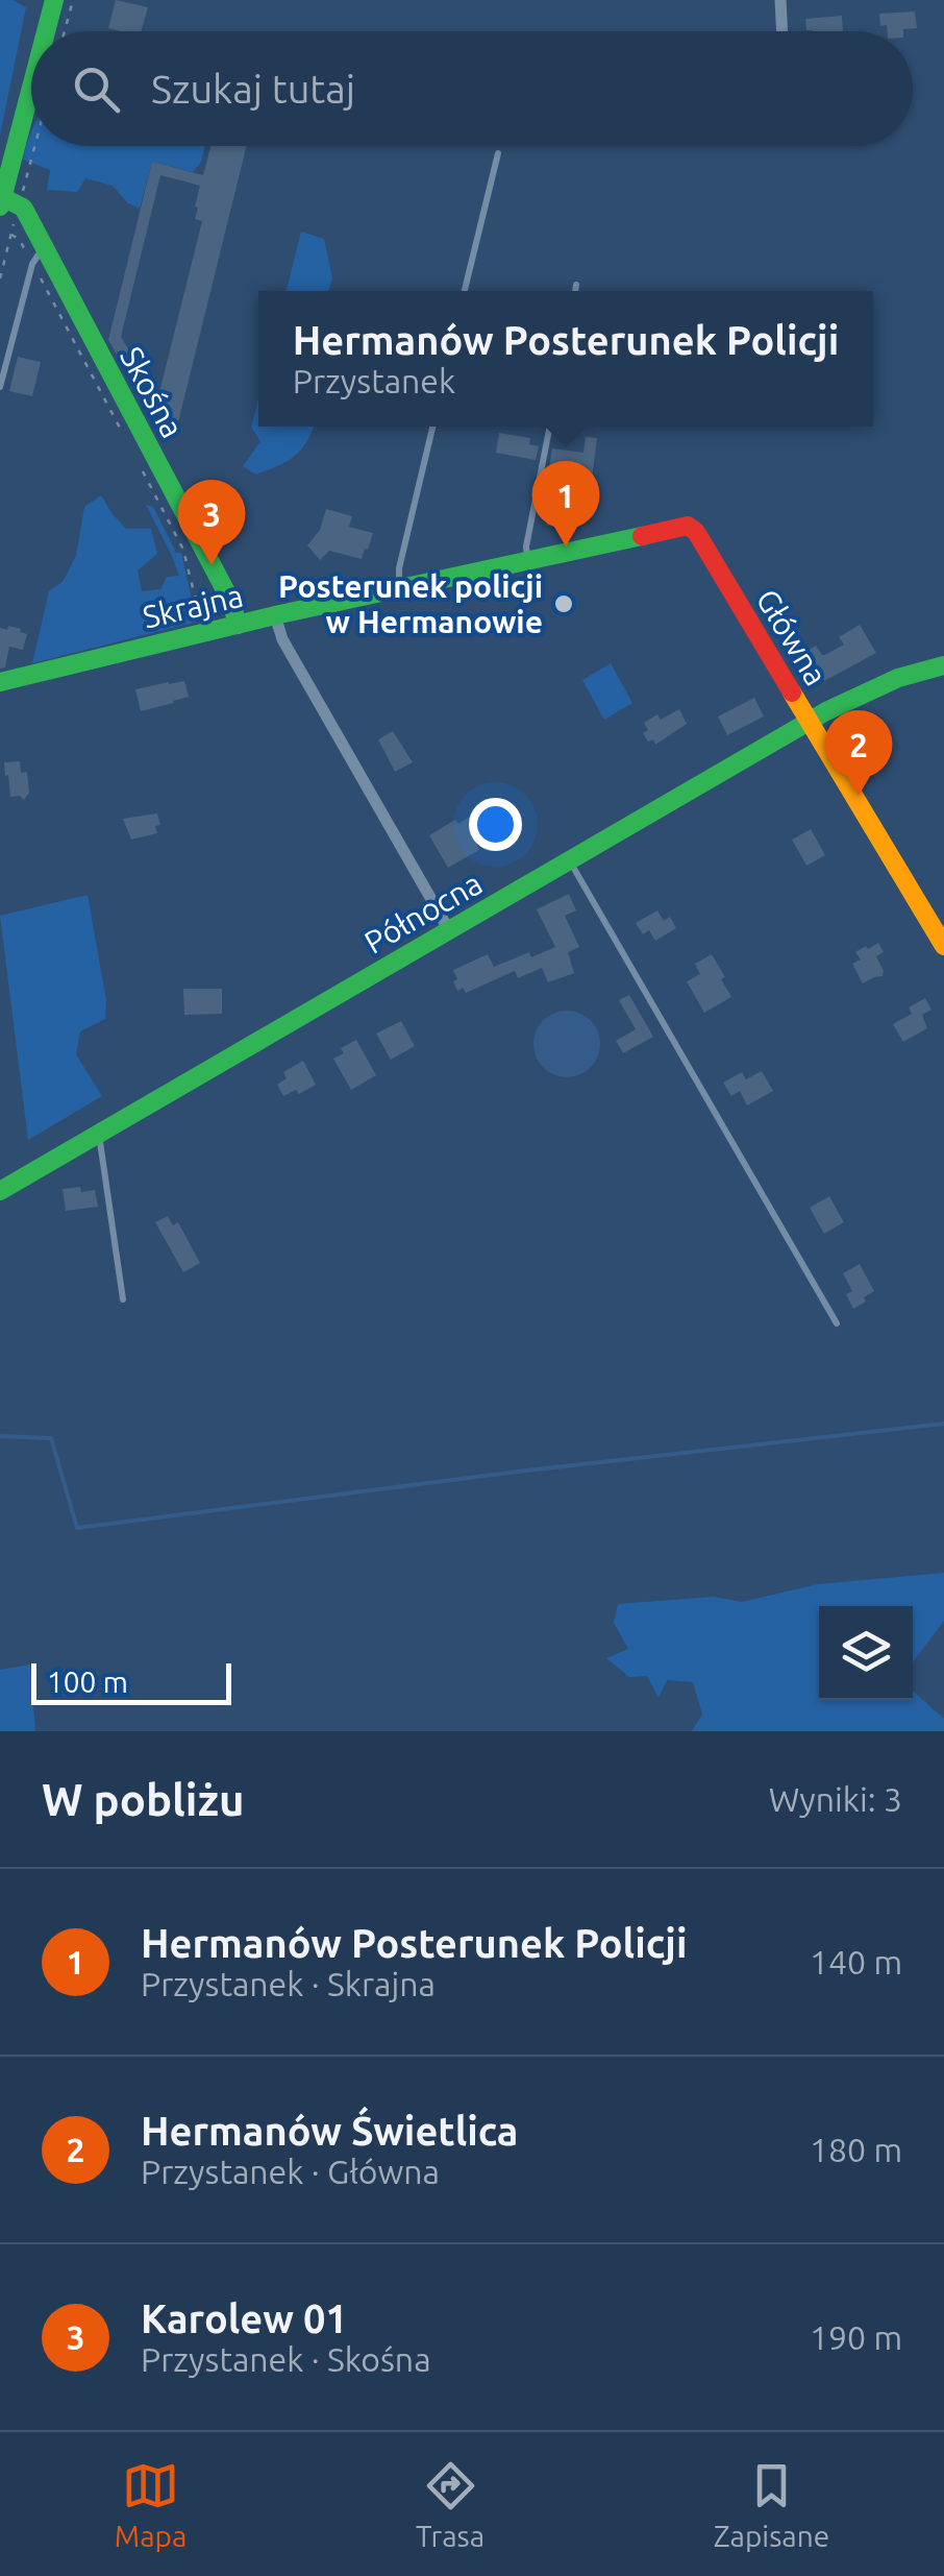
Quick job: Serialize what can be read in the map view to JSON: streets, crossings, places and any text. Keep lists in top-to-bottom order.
{
  "streets": {
    "street": [
      "Skośna",
      "Skrajna",
      "Główna",
      "Północna"
    ]
  },
  "crossings": [
    ["Skośna", "Skrajna"],
    ["Skrajna", "Główna"],
    ["Główna", "Północna"]
  ],
  "places": ["Posterunek policji w Hermanowie"],
  "scale_bar": "100 m",
  "page": {
    "search": "Szukaj tutaj",
    "popup": ["Hermanów Posterunek Policji", "Przystanek"],
    "pins": ["1", "3", "2"],
    "scale": "100 m",
    "heading": ["W pobliżu", "Wyniki: 3"],
    "list": [
      {
        "mark": "1",
        "name": "Hermanów Posterunek Policji",
        "note": "Przystanek · Skrajna",
        "value": "140 m"
      },
      {
        "mark": "2",
        "name": "Hermanów Świetlica",
        "note": "Przystanek · Główna",
        "value": "180 m"
      },
      {
        "mark": "3",
        "name": "Karolew 01",
        "note": "Przystanek · Skośna",
        "value": "190 m"
      }
    ],
    "nav": ["Mapa", "Trasa", "Zapisane"]
  }
}
